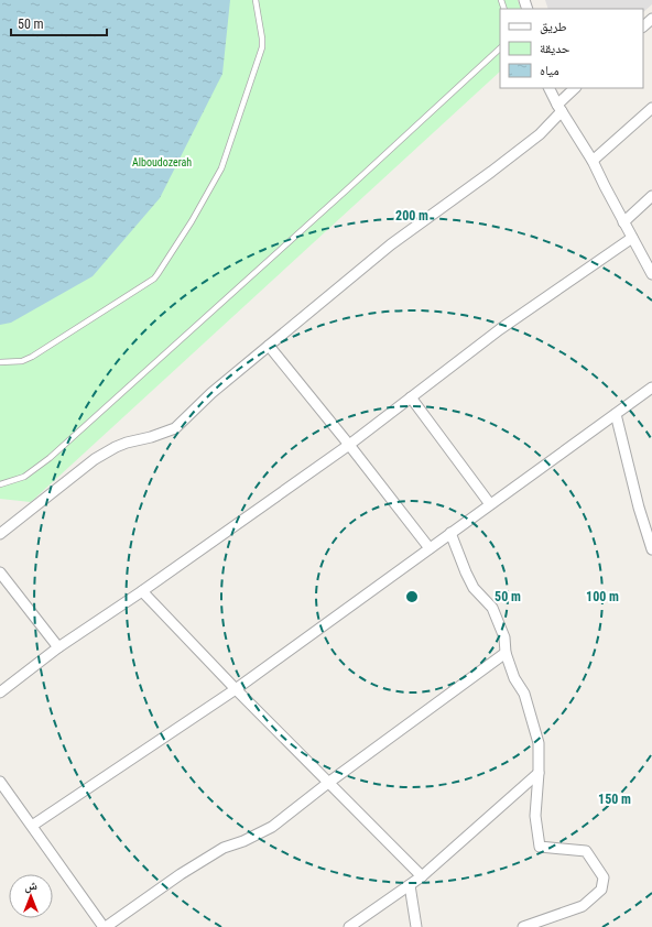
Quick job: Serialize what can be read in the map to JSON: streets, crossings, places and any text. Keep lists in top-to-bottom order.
{
  "parks": ["Alboudozerah"],
  "legend": ["طريق", "حديقة", "مياه"],
  "scale_bar": "50 m",
  "north": "top",
  "rings": [
    "200 m",
    "50 m",
    "100 m",
    "150 m"
  ]
}
